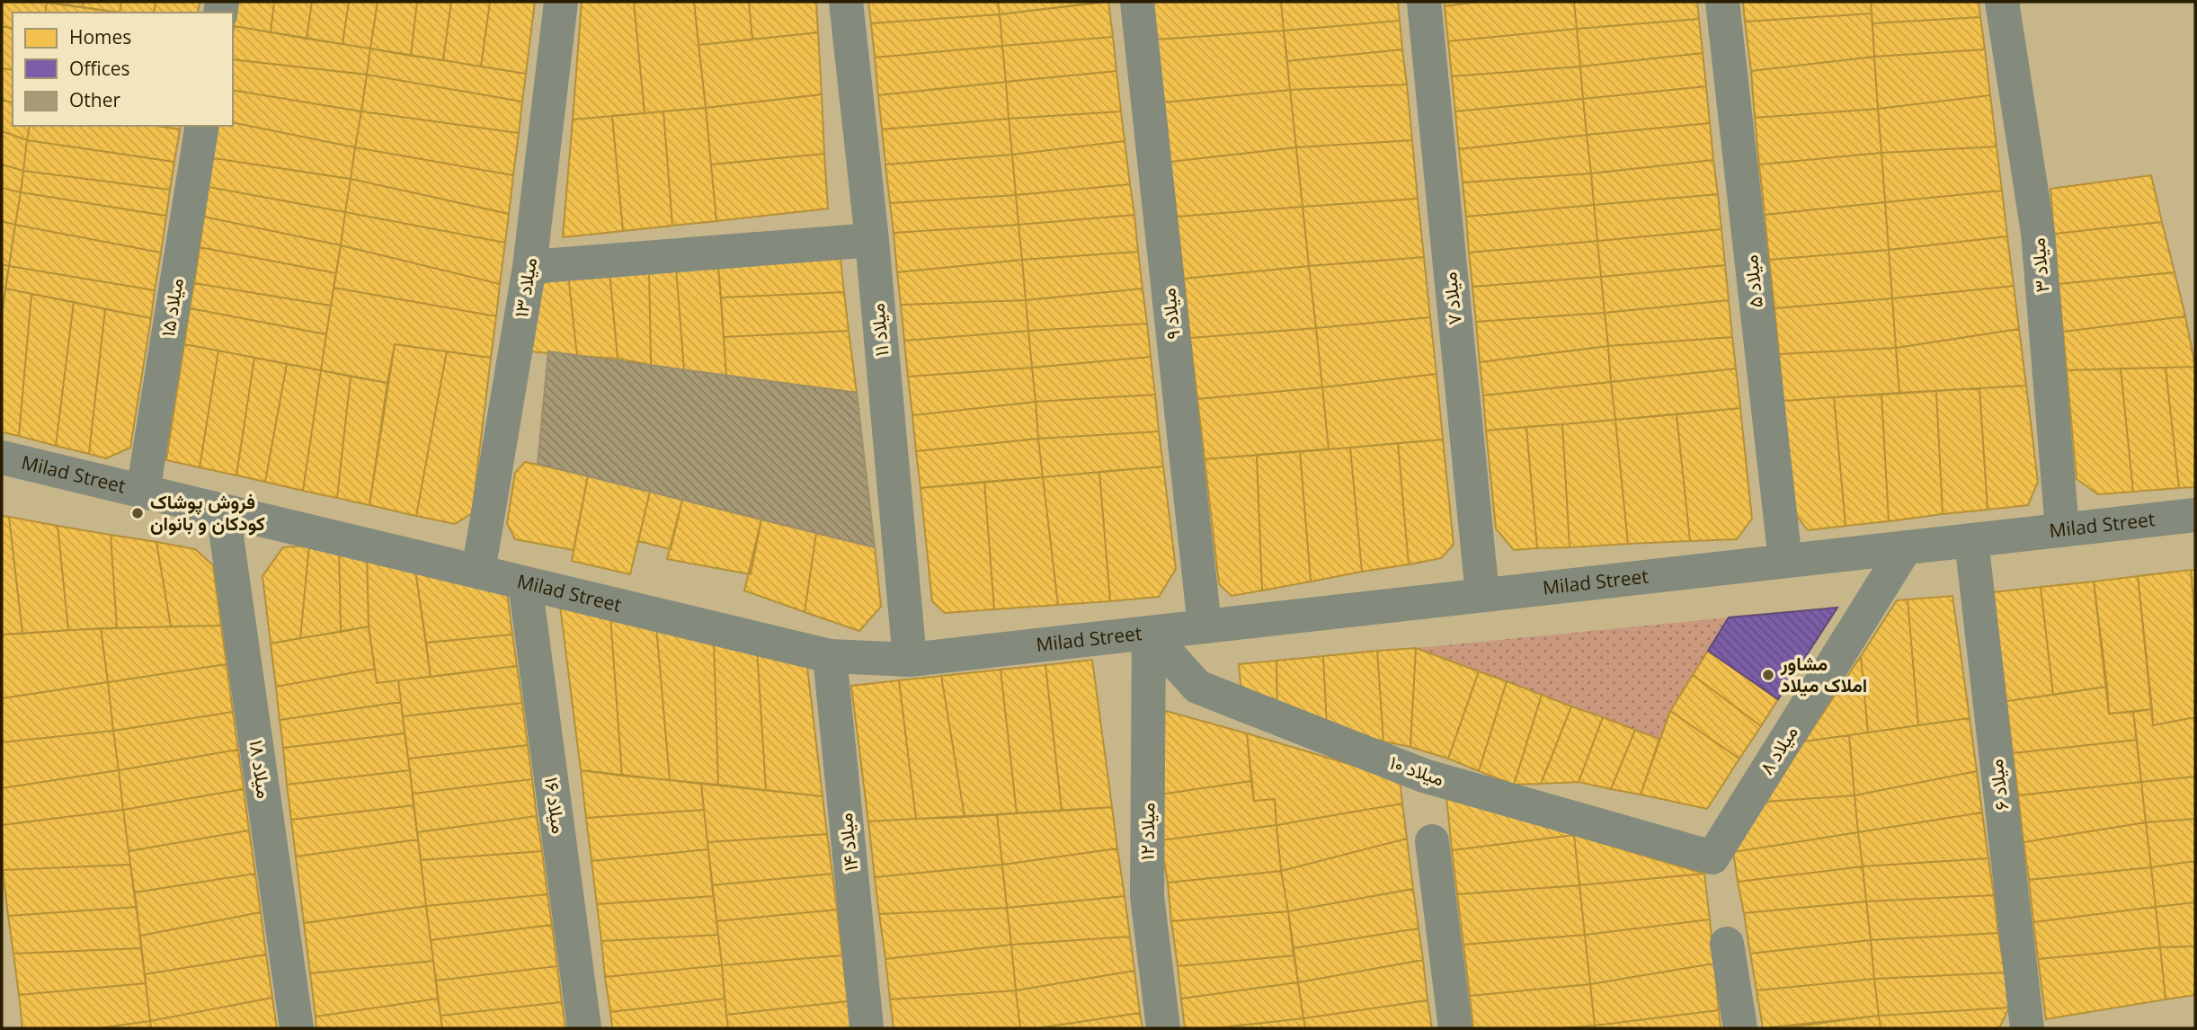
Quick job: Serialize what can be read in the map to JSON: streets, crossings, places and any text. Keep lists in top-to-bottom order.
{
  "streets": {
    "street": [
      "میلاد ۳",
      "میلاد ۵",
      "میلاد ۱۳",
      "میلاد ۷",
      "میلاد ۱۵",
      "میلاد ۹",
      "میلاد ۱۱",
      "Milad Street",
      "میلاد ۸",
      "میلاد ۱۸",
      "میلاد ۱۰",
      "میلاد ۶",
      "میلاد ۱۶",
      "میلاد ۱۲",
      "میلاد ۱۴"
    ]
  },
  "crossings": [
    ["میلاد ۳", "Milad Street"],
    ["میلاد ۵", "Milad Street"],
    ["میلاد ۱۳", "Milad Street"],
    ["میلاد ۷", "Milad Street"],
    ["میلاد ۱۵", "Milad Street"],
    ["میلاد ۹", "Milad Street"],
    ["میلاد ۱۱", "Milad Street"],
    ["Milad Street", "میلاد ۸"],
    ["Milad Street", "میلاد ۱۸"],
    ["Milad Street", "میلاد ۱۰"],
    ["Milad Street", "میلاد ۶"],
    ["Milad Street", "میلاد ۱۶"],
    ["Milad Street", "میلاد ۱۲"],
    ["Milad Street", "میلاد ۱۴"],
    ["میلاد ۸", "میلاد ۱۰"],
    ["میلاد ۱۰", "میلاد ۱۲"]
  ],
  "places": ["فروش پوشاک کودکان و بانوان", "مشاور املاک میلاد"],
  "legend": ["Homes", "Offices", "Other"]
}
